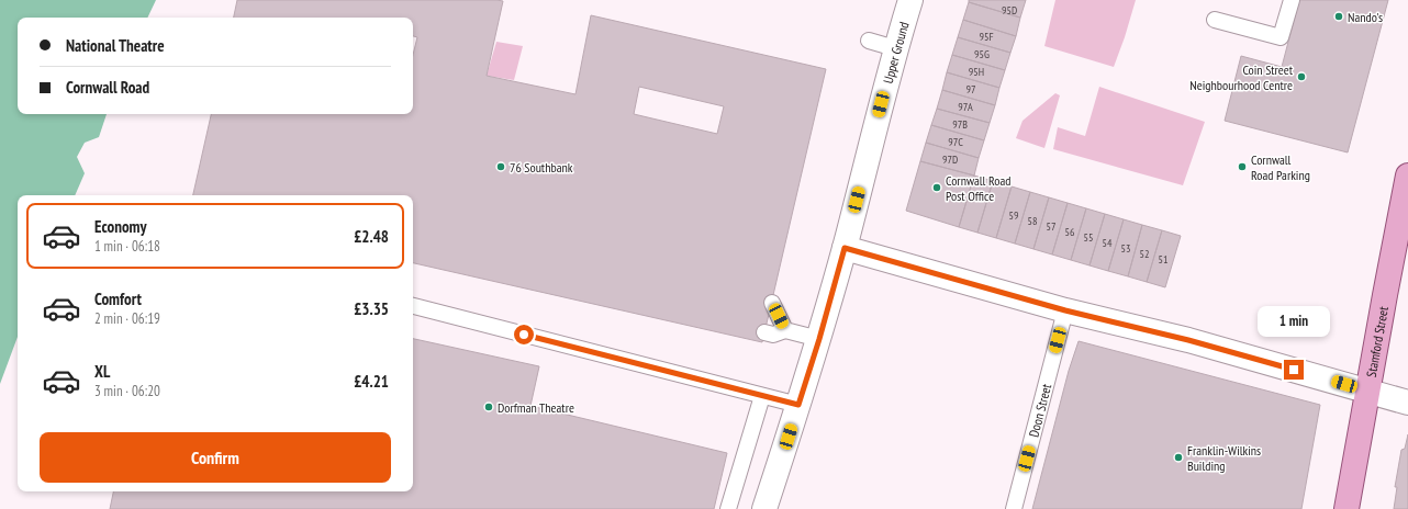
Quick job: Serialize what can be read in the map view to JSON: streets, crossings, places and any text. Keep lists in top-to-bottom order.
{
  "streets": {
    "main road": ["Stamford Street"],
    "street": ["Upper Ground"],
    "lane": ["Doon Street"]
  },
  "places": [
    "Nando's",
    "Coin Street Neighbourhood Centre",
    "76 Southbank",
    "Cornwall Road Parking",
    "Cornwall Road Post Office",
    "Dorfman Theatre",
    "Franklin-Wilkins Building"
  ],
  "house_numbers": [
    "95D",
    "95F",
    "95G",
    "95H",
    "97",
    "97A",
    "97B",
    "97C",
    "97D",
    "59",
    "58",
    "57",
    "56",
    "55",
    "54",
    "53",
    "52",
    "51"
  ],
  "page": {
    "banner": ["National Theatre", "Cornwall Road"],
    "list": [
      {
        "name": "Economy",
        "note": "1 min · 06:18",
        "value": "£2.48"
      },
      {
        "name": "Comfort",
        "note": "2 min · 06:19",
        "value": "£3.35"
      },
      {
        "name": "XL",
        "note": "3 min · 06:20",
        "value": "£4.21"
      }
    ],
    "bubble": "1 min",
    "buttons": "Confirm"
  }
}
